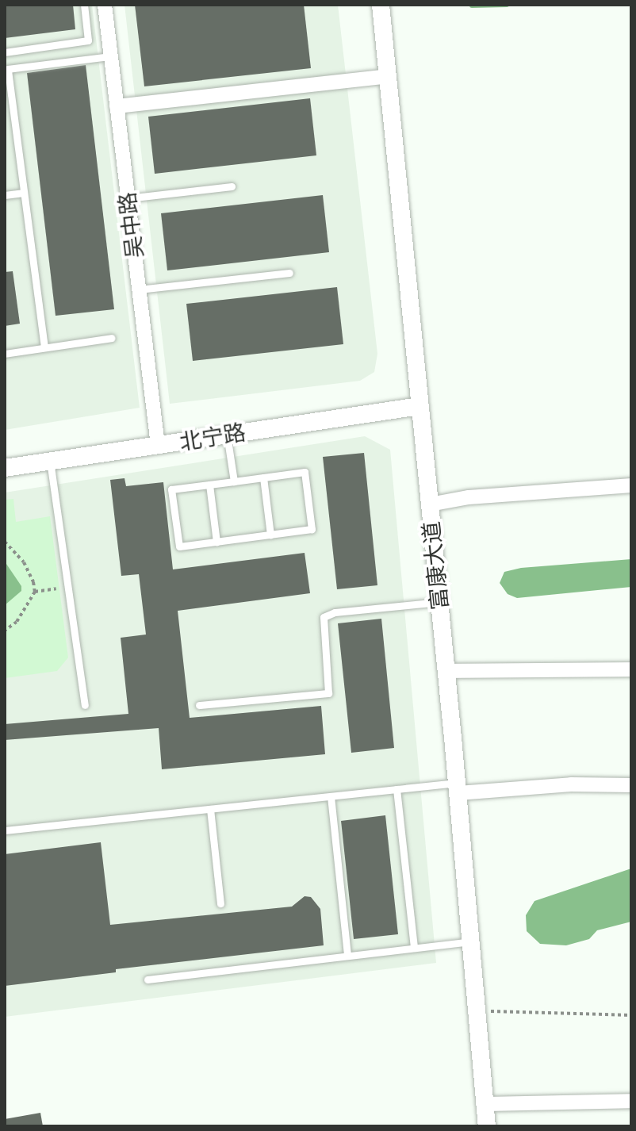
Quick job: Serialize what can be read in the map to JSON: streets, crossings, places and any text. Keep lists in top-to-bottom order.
{
  "streets": {
    "street": ["吴中路", "北宁路", "富康大道"]
  },
  "crossings": [
    ["吴中路", "北宁路"],
    ["北宁路", "富康大道"]
  ]
}
